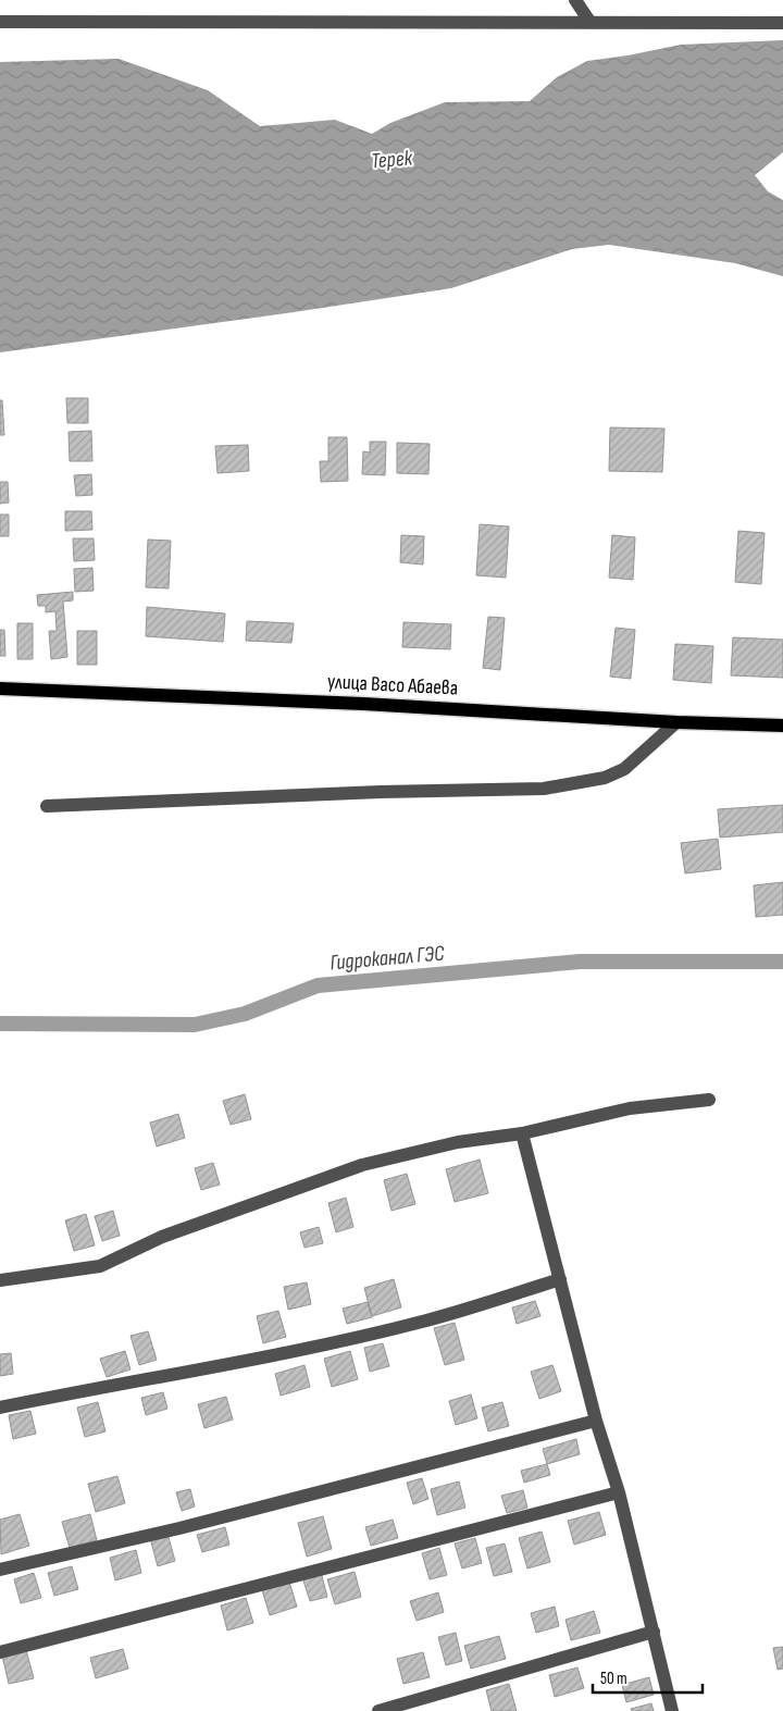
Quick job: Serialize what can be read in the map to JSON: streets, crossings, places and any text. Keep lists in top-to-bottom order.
{
  "streets": {
    "main road": ["улица Васо Абаева"]
  },
  "water": ["Терек", "Гидроканал ГЭС"],
  "scale_bar": "50 m"
}
